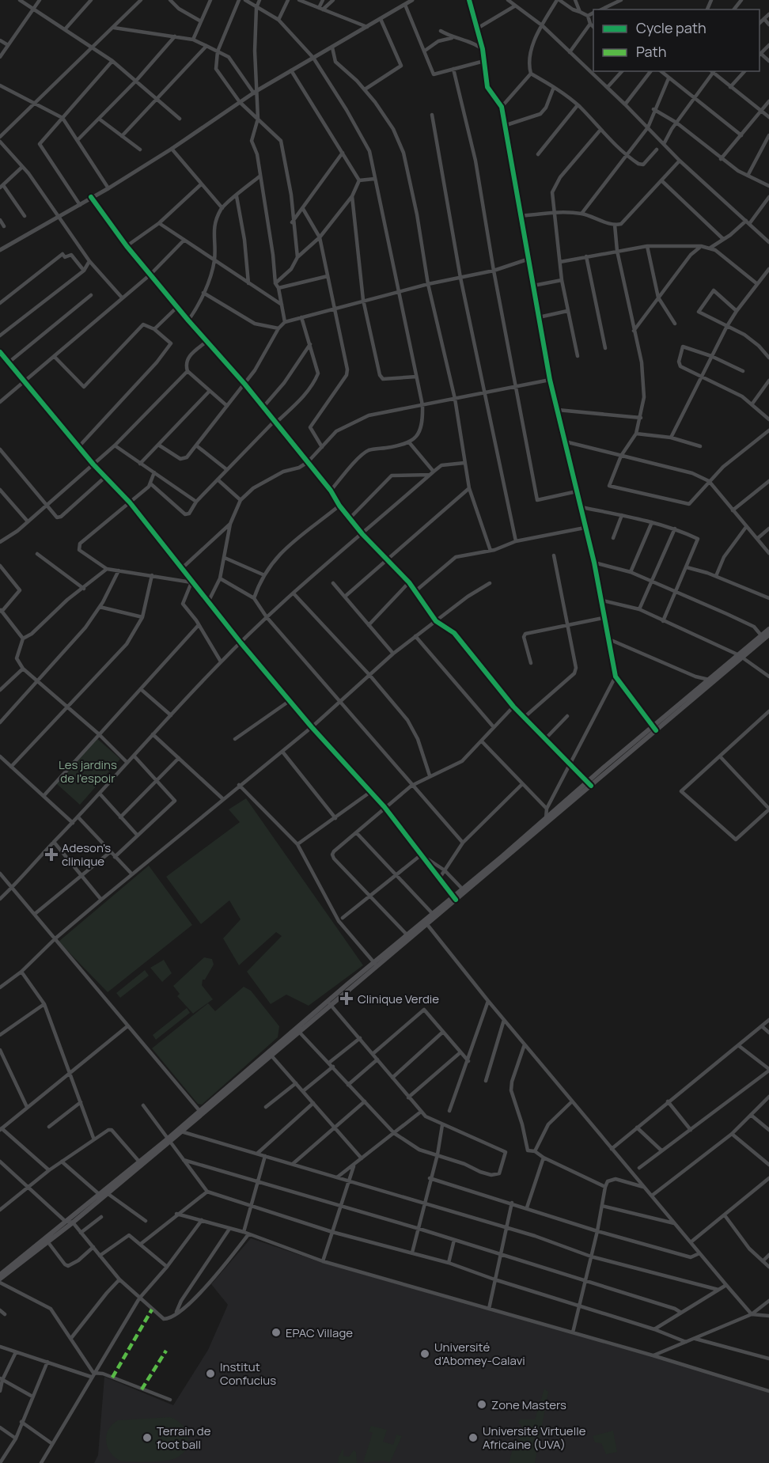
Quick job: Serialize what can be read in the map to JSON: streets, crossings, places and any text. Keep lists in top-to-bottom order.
{
  "parks": ["Les jardins de l'espoir"],
  "places": {
    "health": ["Adeson's clinique", "Clinique Verdie"],
    "other": [
      "EPAC Village",
      "Université d'Abomey-Calavi",
      "Institut Confucius",
      "Zone Masters",
      "Terrain de foot ball",
      "Université Virtuelle Africaine (UVA)"
    ]
  },
  "legend": ["Cycle path", "Path"]
}
